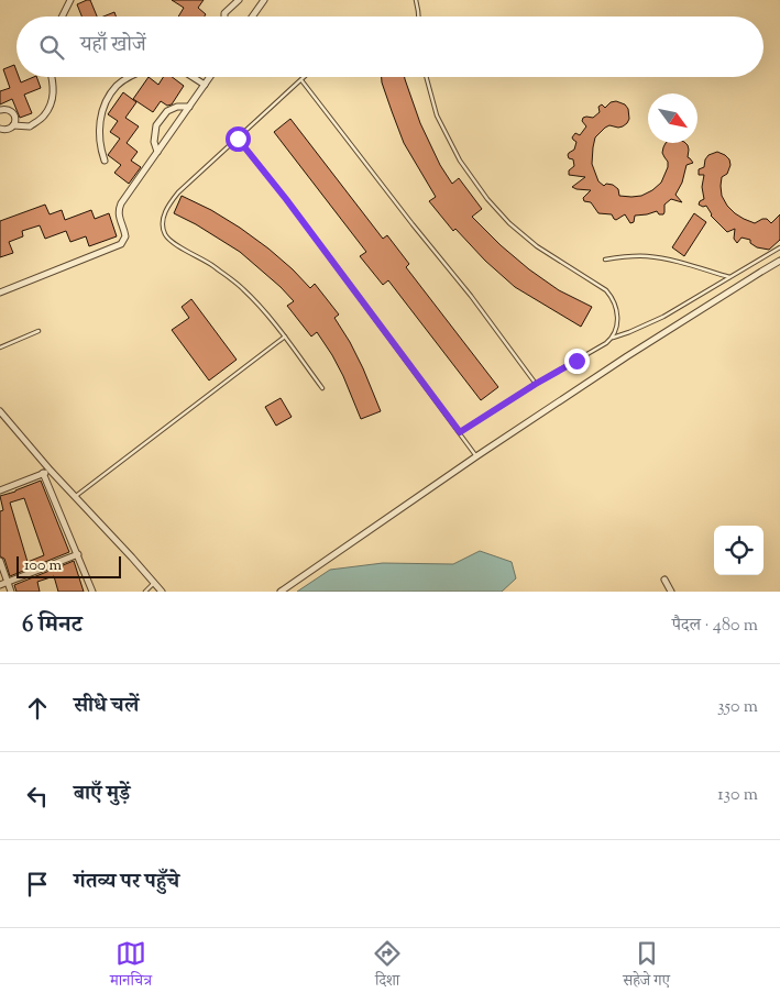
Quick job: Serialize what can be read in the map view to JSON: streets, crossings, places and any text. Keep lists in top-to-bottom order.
{
  "scale_bar": "100 m",
  "north": "bottom right",
  "page": {
    "search": "यहाँ खोजें",
    "scale": "100 m",
    "heading": ["6 मिनट", "पैदल · 480 m"],
    "list": [
      ["सीधे चलें", "350 m"],
      ["बाएँ मुड़ें", "130 m"],
      "गंतव्य पर पहुँचे"
    ],
    "nav": ["मानचित्र", "दिशा", "सहेजे गए"]
  }
}
